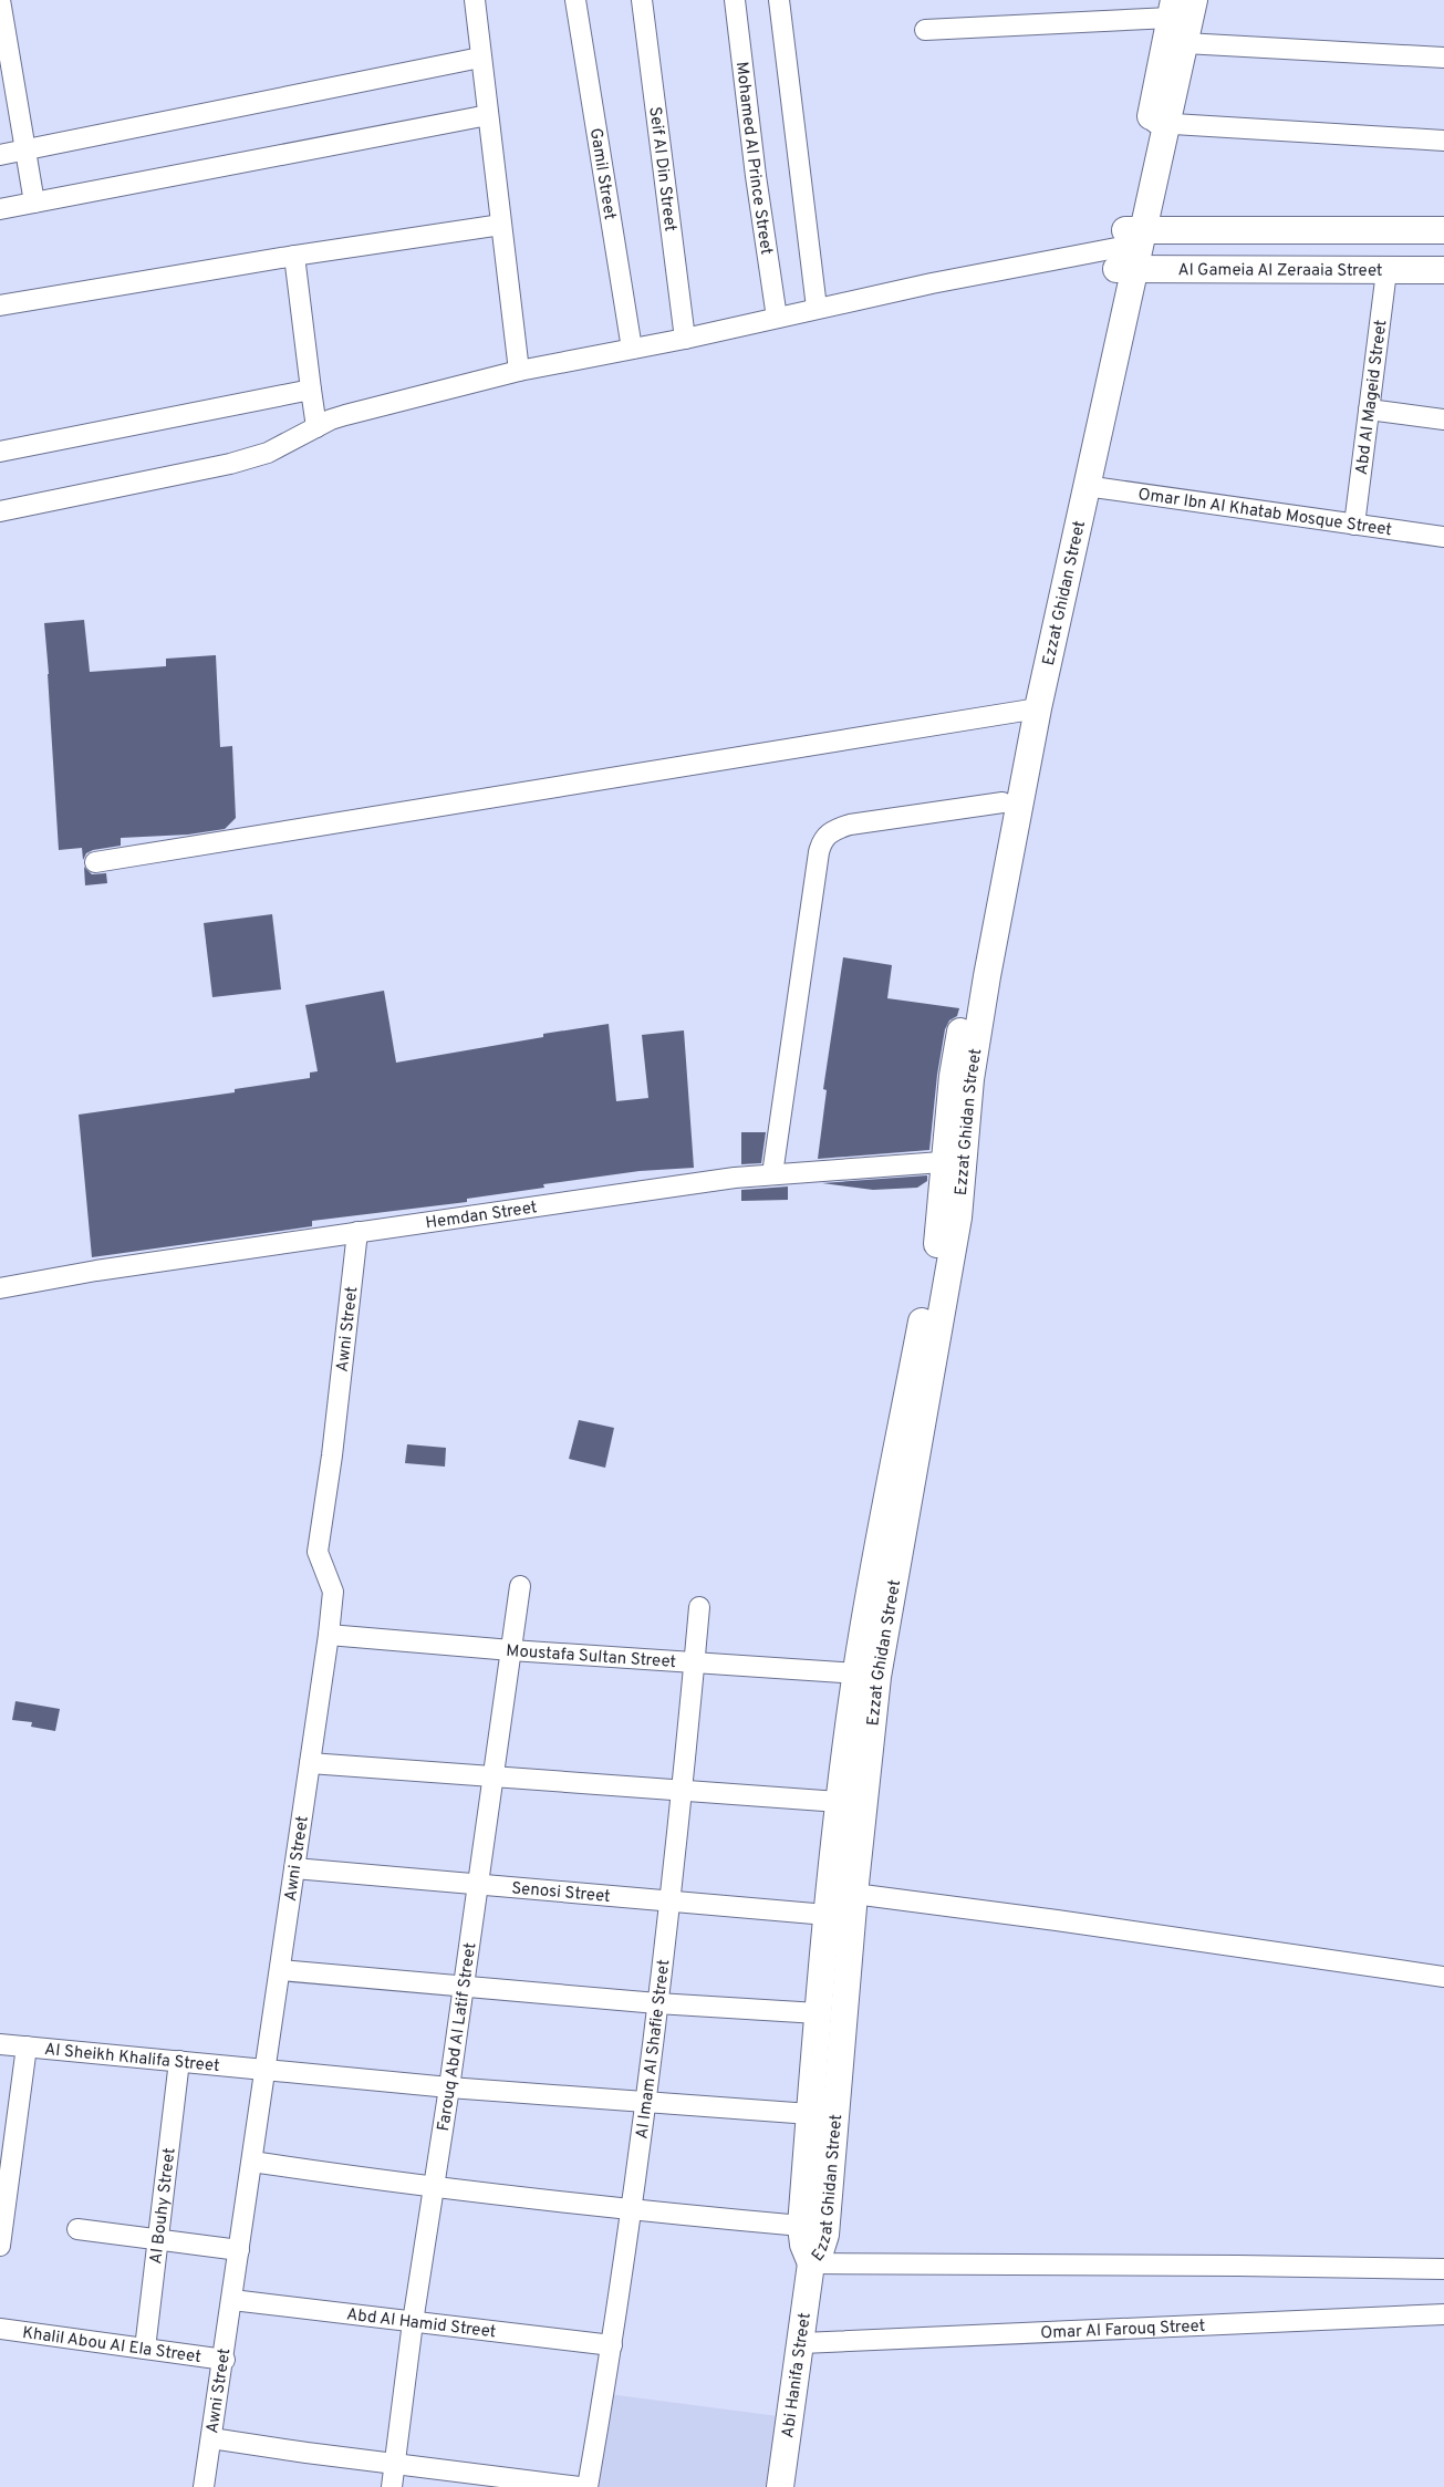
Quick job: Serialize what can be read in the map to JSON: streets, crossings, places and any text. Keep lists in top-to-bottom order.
{
  "streets": {
    "street": [
      "Mohamed Al Prince Street",
      "Seif Al Din Street",
      "Gamil Street",
      "Al Gameia Al Zeraaia Street",
      "Abd Al Mageid Street",
      "Omar Ibn Al Khatab Mosque Street",
      "Ezzat Ghidan Street",
      "Hemdan Street",
      "Awni Street",
      "Moustafa Sultan Street",
      "Senosi Street",
      "Farouq Abd Al Latif Street",
      "Al Imam Al Shafie Street",
      "Al Sheikh Khalifa Street",
      "Al Bouhy Street",
      "Abd Al Hamid Street",
      "Omar Al Farouq Street",
      "Khalil Abou Al Ela Street",
      "Abi Hanifa Street"
    ]
  },
  "crossings": [
    ["Al Gameia Al Zeraaia Street", "Abd Al Mageid Street"],
    ["Al Gameia Al Zeraaia Street", "Ezzat Ghidan Street"],
    ["Abd Al Mageid Street", "Omar Ibn Al Khatab Mosque Street"],
    ["Omar Ibn Al Khatab Mosque Street", "Ezzat Ghidan Street"],
    ["Ezzat Ghidan Street", "Hemdan Street"],
    ["Ezzat Ghidan Street", "Moustafa Sultan Street"],
    ["Ezzat Ghidan Street", "Senosi Street"],
    ["Ezzat Ghidan Street", "Al Sheikh Khalifa Street"],
    ["Ezzat Ghidan Street", "Abi Hanifa Street"],
    ["Hemdan Street", "Awni Street"],
    ["Awni Street", "Moustafa Sultan Street"],
    ["Awni Street", "Senosi Street"],
    ["Awni Street", "Al Sheikh Khalifa Street"],
    ["Awni Street", "Abd Al Hamid Street"],
    ["Awni Street", "Khalil Abou Al Ela Street"],
    ["Moustafa Sultan Street", "Farouq Abd Al Latif Street"],
    ["Moustafa Sultan Street", "Al Imam Al Shafie Street"],
    ["Senosi Street", "Farouq Abd Al Latif Street"],
    ["Senosi Street", "Al Imam Al Shafie Street"],
    ["Farouq Abd Al Latif Street", "Al Sheikh Khalifa Street"],
    ["Farouq Abd Al Latif Street", "Abd Al Hamid Street"],
    ["Al Imam Al Shafie Street", "Al Sheikh Khalifa Street"],
    ["Al Imam Al Shafie Street", "Abd Al Hamid Street"],
    ["Al Sheikh Khalifa Street", "Al Bouhy Street"],
    ["Al Bouhy Street", "Khalil Abou Al Ela Street"],
    ["Omar Al Farouq Street", "Abi Hanifa Street"]
  ]
}
